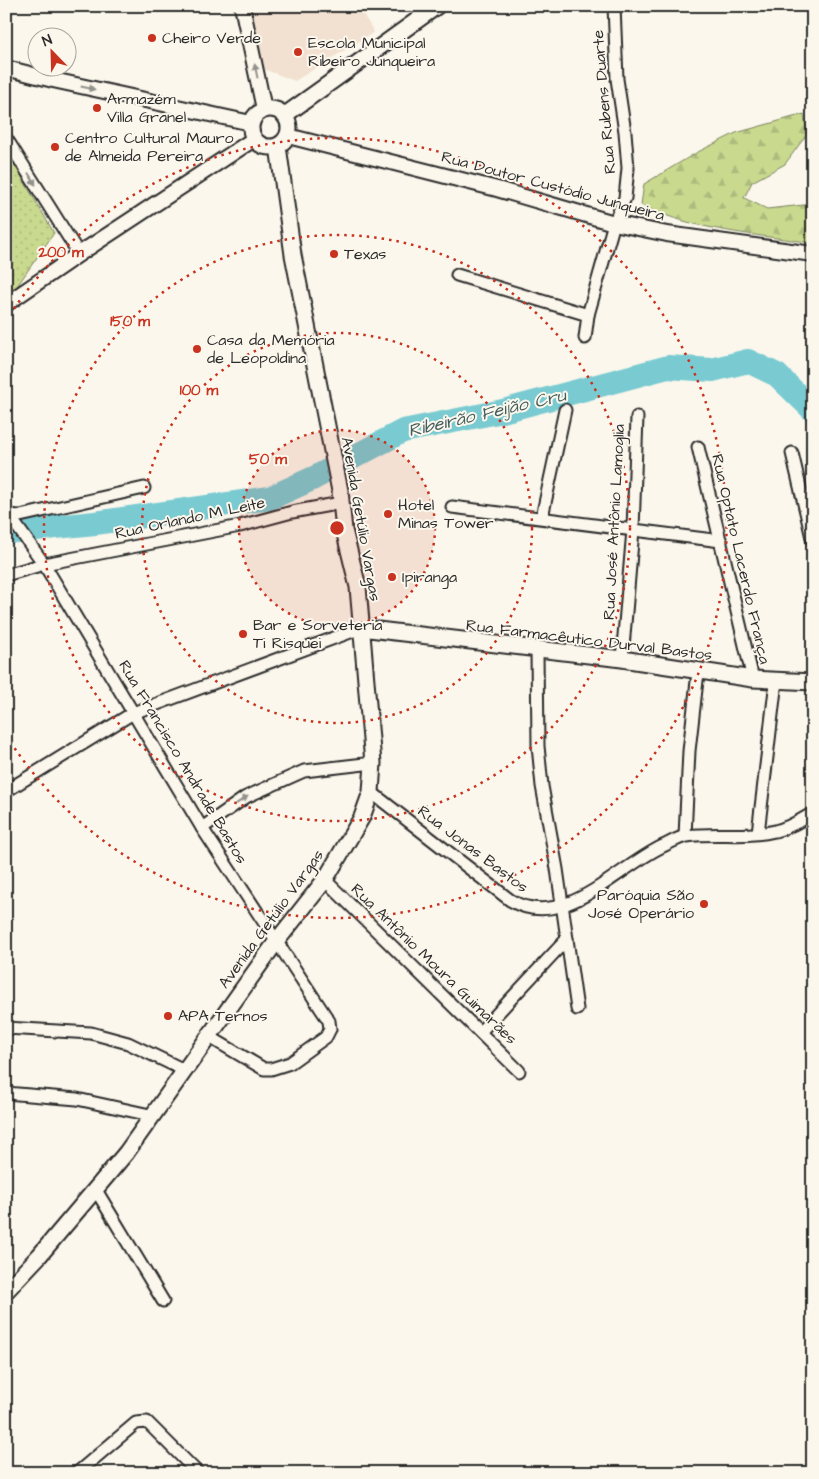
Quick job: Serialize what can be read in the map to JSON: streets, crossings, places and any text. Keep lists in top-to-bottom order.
{
  "streets": {
    "main road": ["Avenida Getúlio Vargas", "Rua Farmacêutico Durval Bastos"],
    "street": [
      "Rua Rubens Duarte",
      "Rua Doutor Custódio Junqueira",
      "Rua Orlando M Leite",
      "Rua José Antônio Lamoglia",
      "Rua Optato Lacerdo França",
      "Rua Francisco Andrade Bastos",
      "Rua Jonas Bastos",
      "Rua Antônio Moura Guimarães"
    ]
  },
  "crossings": [
    ["Rua Rubens Duarte", "Rua Doutor Custódio Junqueira"],
    ["Rua Doutor Custódio Junqueira", "Avenida Getúlio Vargas"],
    ["Rua Orlando M Leite", "Avenida Getúlio Vargas"],
    ["Rua Orlando M Leite", "Rua Francisco Andrade Bastos"],
    ["Avenida Getúlio Vargas", "Rua Farmacêutico Durval Bastos"],
    ["Avenida Getúlio Vargas", "Rua Francisco Andrade Bastos"],
    ["Avenida Getúlio Vargas", "Rua Jonas Bastos"],
    ["Avenida Getúlio Vargas", "Rua Antônio Moura Guimarães"],
    ["Rua José Antônio Lamoglia", "Rua Farmacêutico Durval Bastos"],
    ["Rua Optato Lacerdo França", "Rua Farmacêutico Durval Bastos"]
  ],
  "water": ["Ribeirão Feijão Cru"],
  "places": [
    "Cheiro Verde",
    "Escola Municipal Ribeiro Junqueira",
    "Armazém Villa Granel",
    "Centro Cultural Mauro de Almeida Pereira",
    "Texas",
    "Casa da Memória de Leopoldina",
    "Hotel Minas Tower",
    "Ipiranga",
    "Bar e Sorveteria Ti Risquei",
    "Paróquia São José Operário",
    "APA Ternos"
  ],
  "north": "top left",
  "rings": [
    "200 m",
    "150 m",
    "100 m",
    "50 m"
  ]
}
